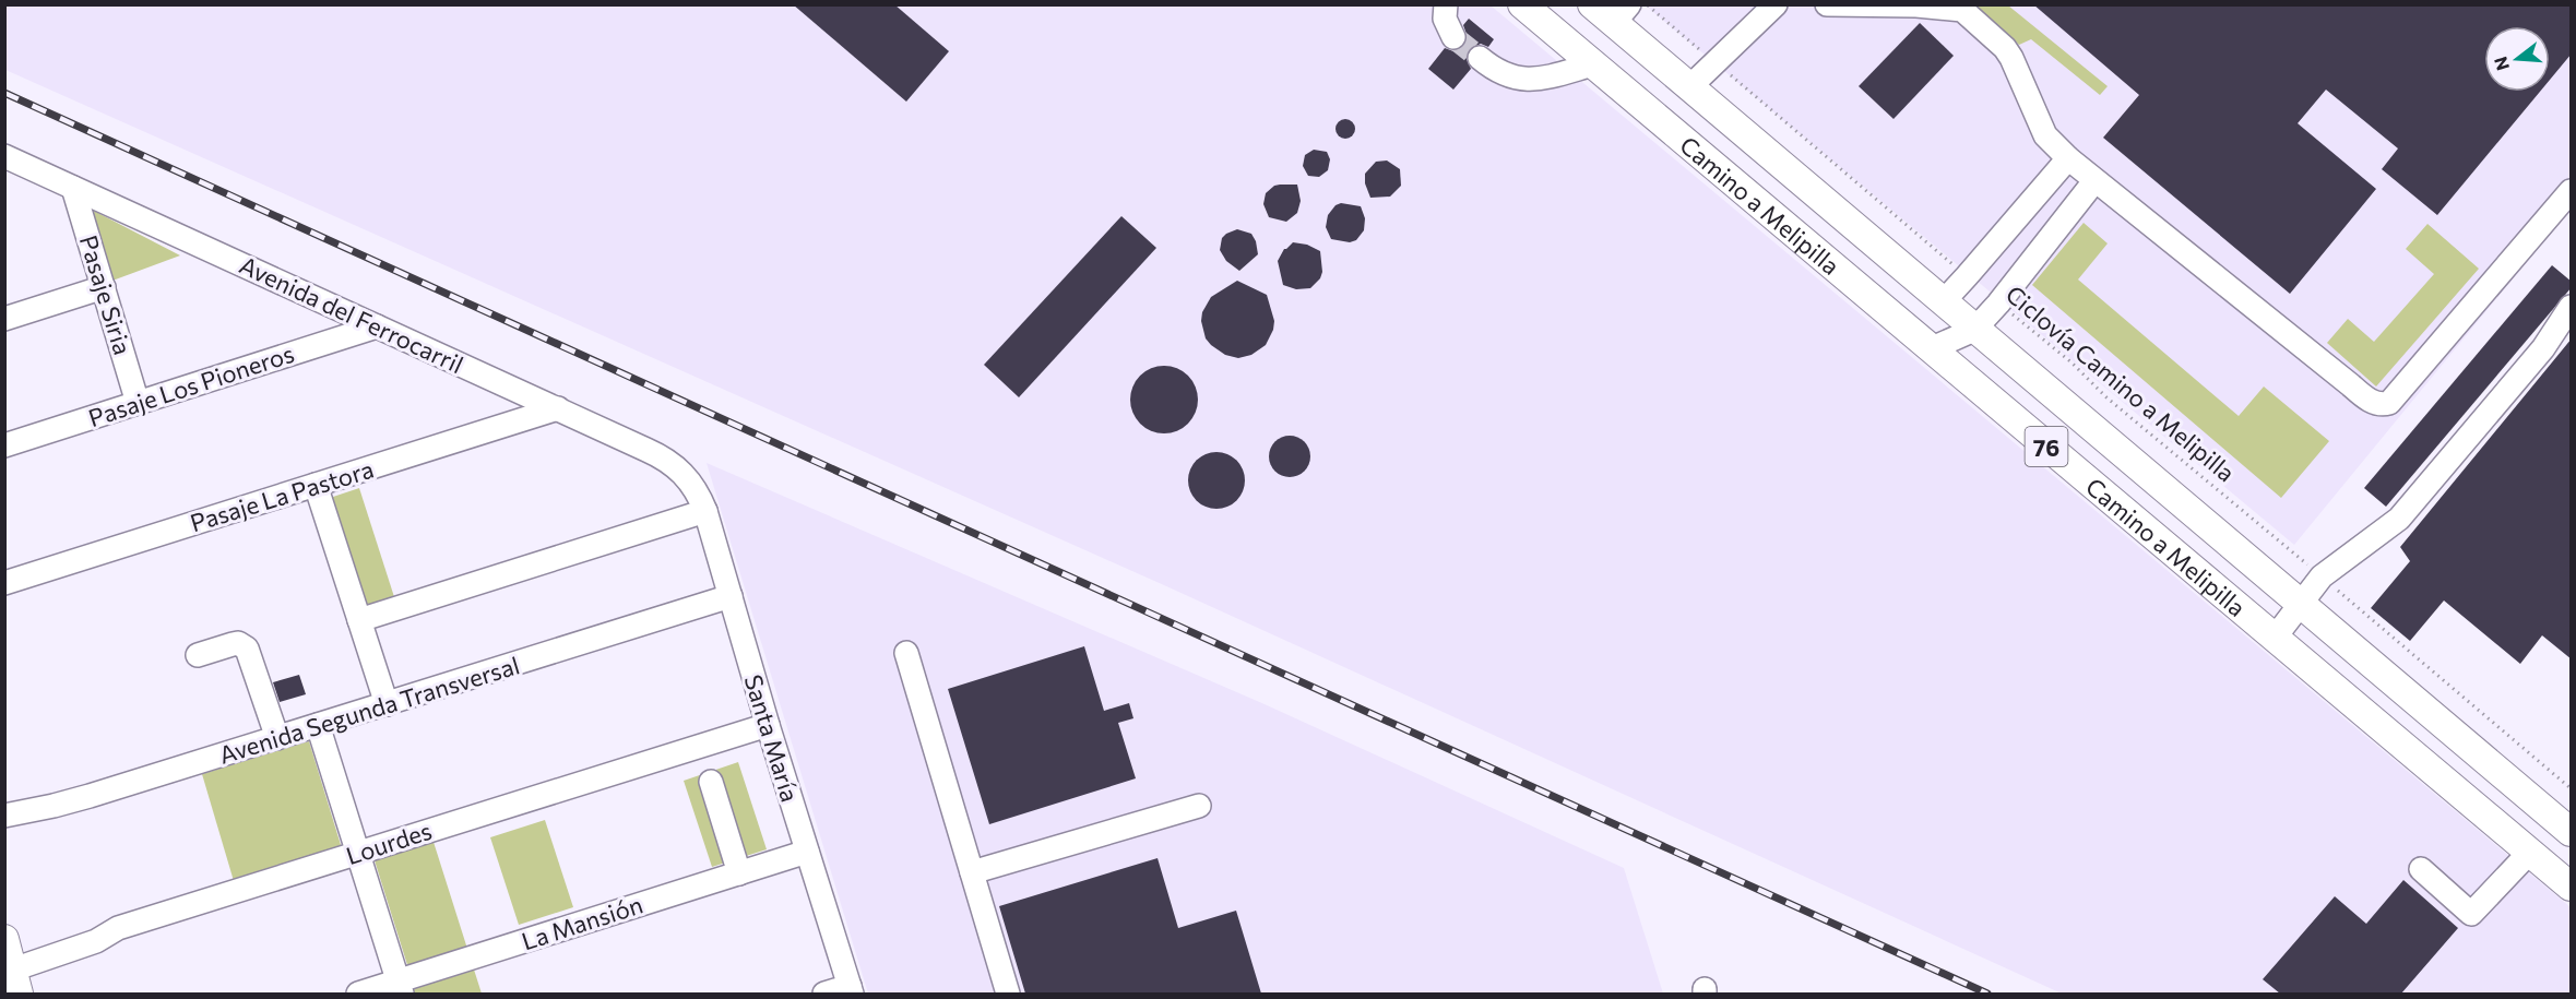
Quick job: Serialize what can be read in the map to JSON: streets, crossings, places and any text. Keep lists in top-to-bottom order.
{
  "streets": {
    "main road": ["Camino a Melipilla", "76"],
    "street": [
      "Pasaje Siria",
      "Avenida del Ferrocarril",
      "Pasaje Los Pioneros",
      "Pasaje La Pastora",
      "Avenida Segunda Transversal",
      "Santa María",
      "Lourdes",
      "La Mansión"
    ],
    "path": ["Ciclovía Camino a Melipilla"]
  },
  "crossings": [
    ["Pasaje Siria", "Avenida del Ferrocarril"],
    ["Pasaje Siria", "Pasaje Los Pioneros"],
    ["Avenida del Ferrocarril", "Pasaje Los Pioneros"],
    ["Avenida del Ferrocarril", "Pasaje La Pastora"],
    ["Avenida del Ferrocarril", "Santa María"],
    ["Avenida Segunda Transversal", "Santa María"],
    ["Santa María", "Lourdes"],
    ["Santa María", "La Mansión"]
  ],
  "north": "left"
}
